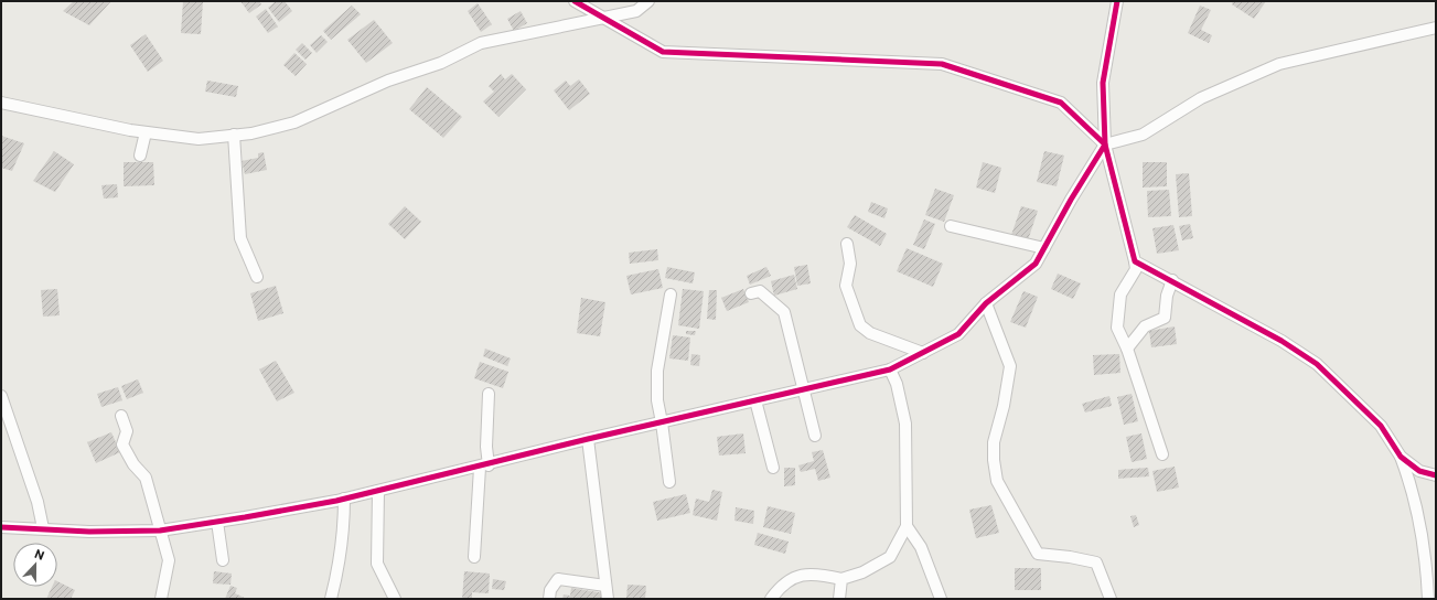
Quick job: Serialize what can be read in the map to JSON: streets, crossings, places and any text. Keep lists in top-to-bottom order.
{
  "north": "top"
}
